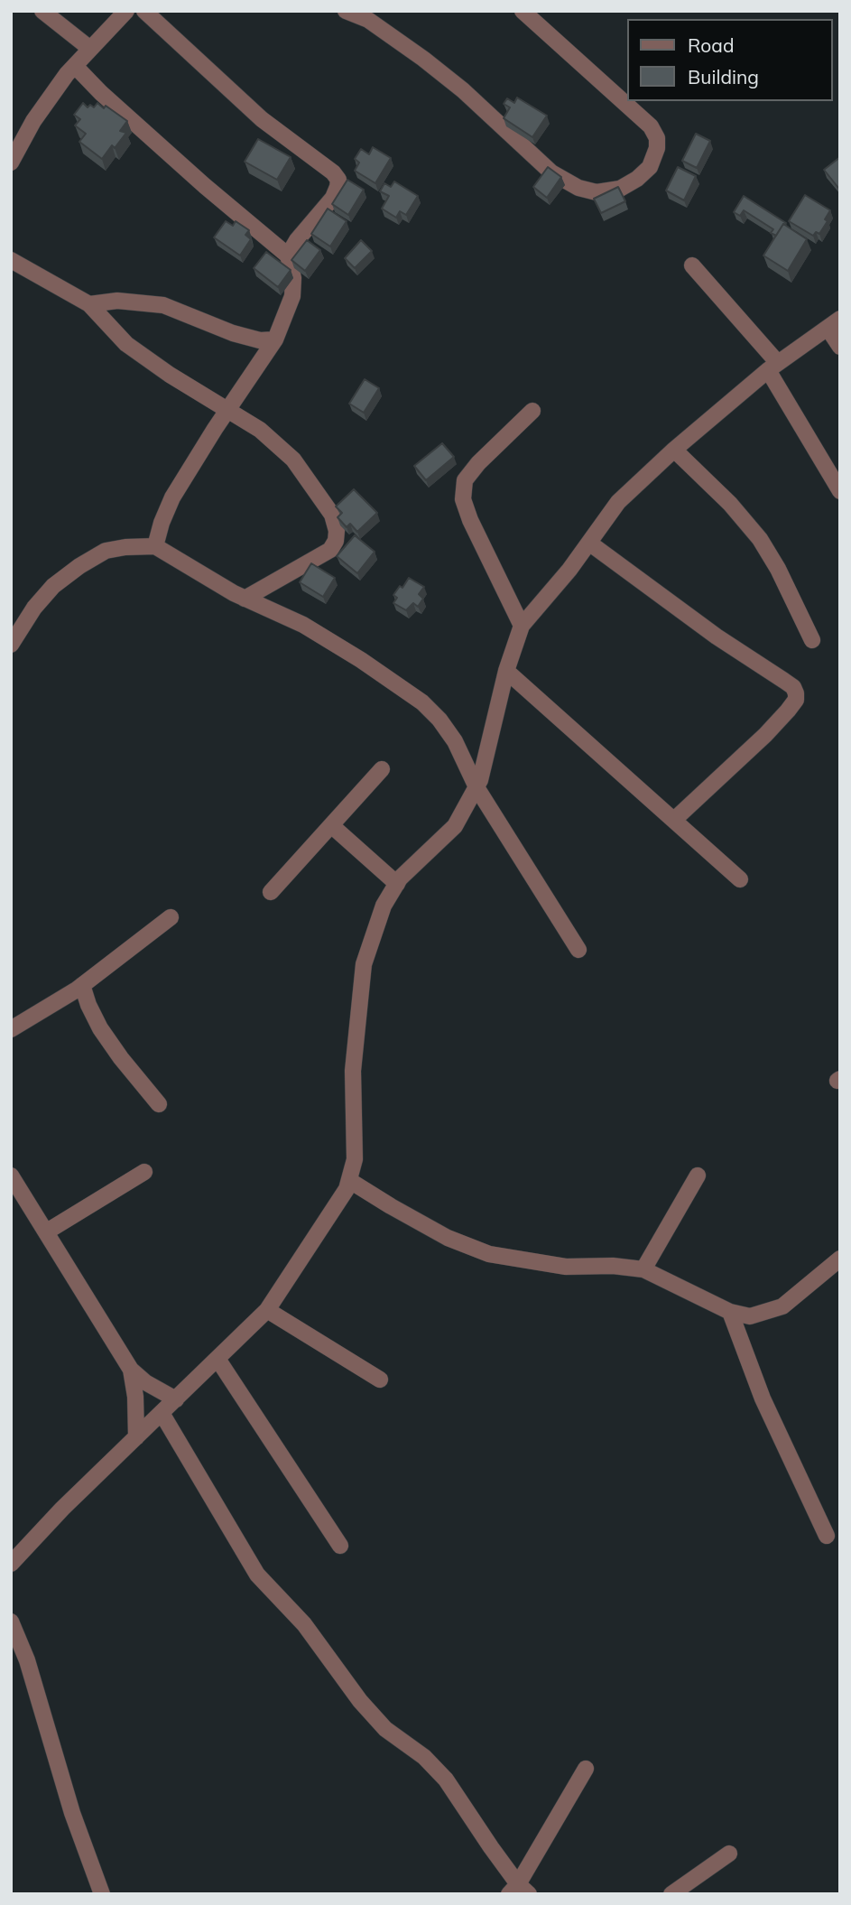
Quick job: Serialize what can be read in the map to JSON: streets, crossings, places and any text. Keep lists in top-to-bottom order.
{
  "legend": ["Road", "Building"]
}
